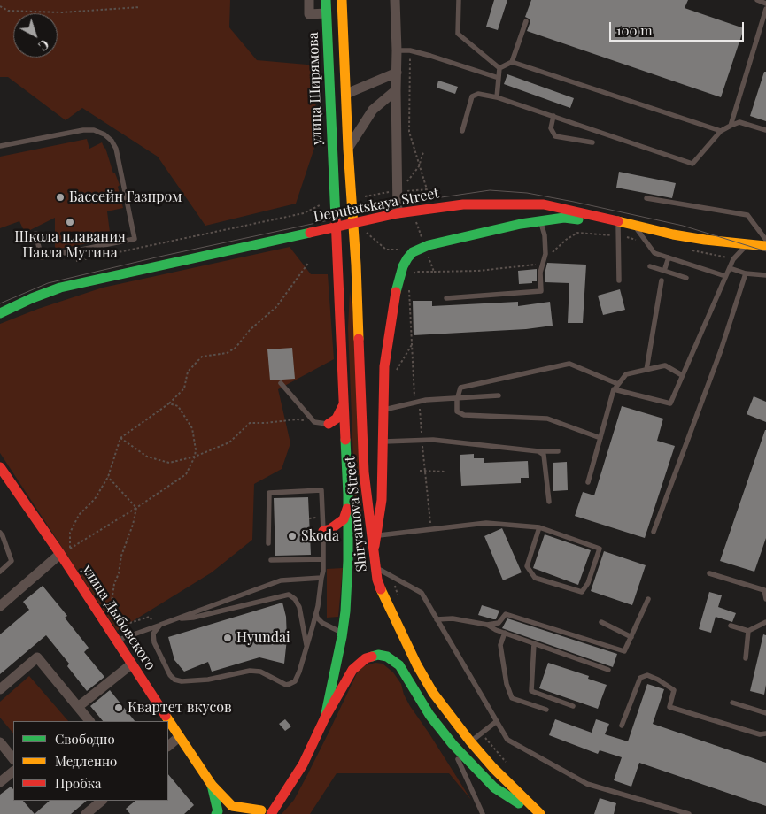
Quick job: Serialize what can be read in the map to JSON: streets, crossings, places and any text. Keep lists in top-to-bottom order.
{
  "streets": {
    "main road": [
      "улица Ширямова",
      "Deputatskaya Street",
      "Shiryamova Street",
      "улица Дыбовского"
    ]
  },
  "places": [
    "Бассейн Газпром",
    "Школа плавания Павла Мутина",
    "Skoda",
    "Hyundai",
    "Квартет вкусов"
  ],
  "legend": ["Свободно", "Медленно", "Пробка"],
  "scale_bar": "100 m",
  "north": "bottom right"
}
